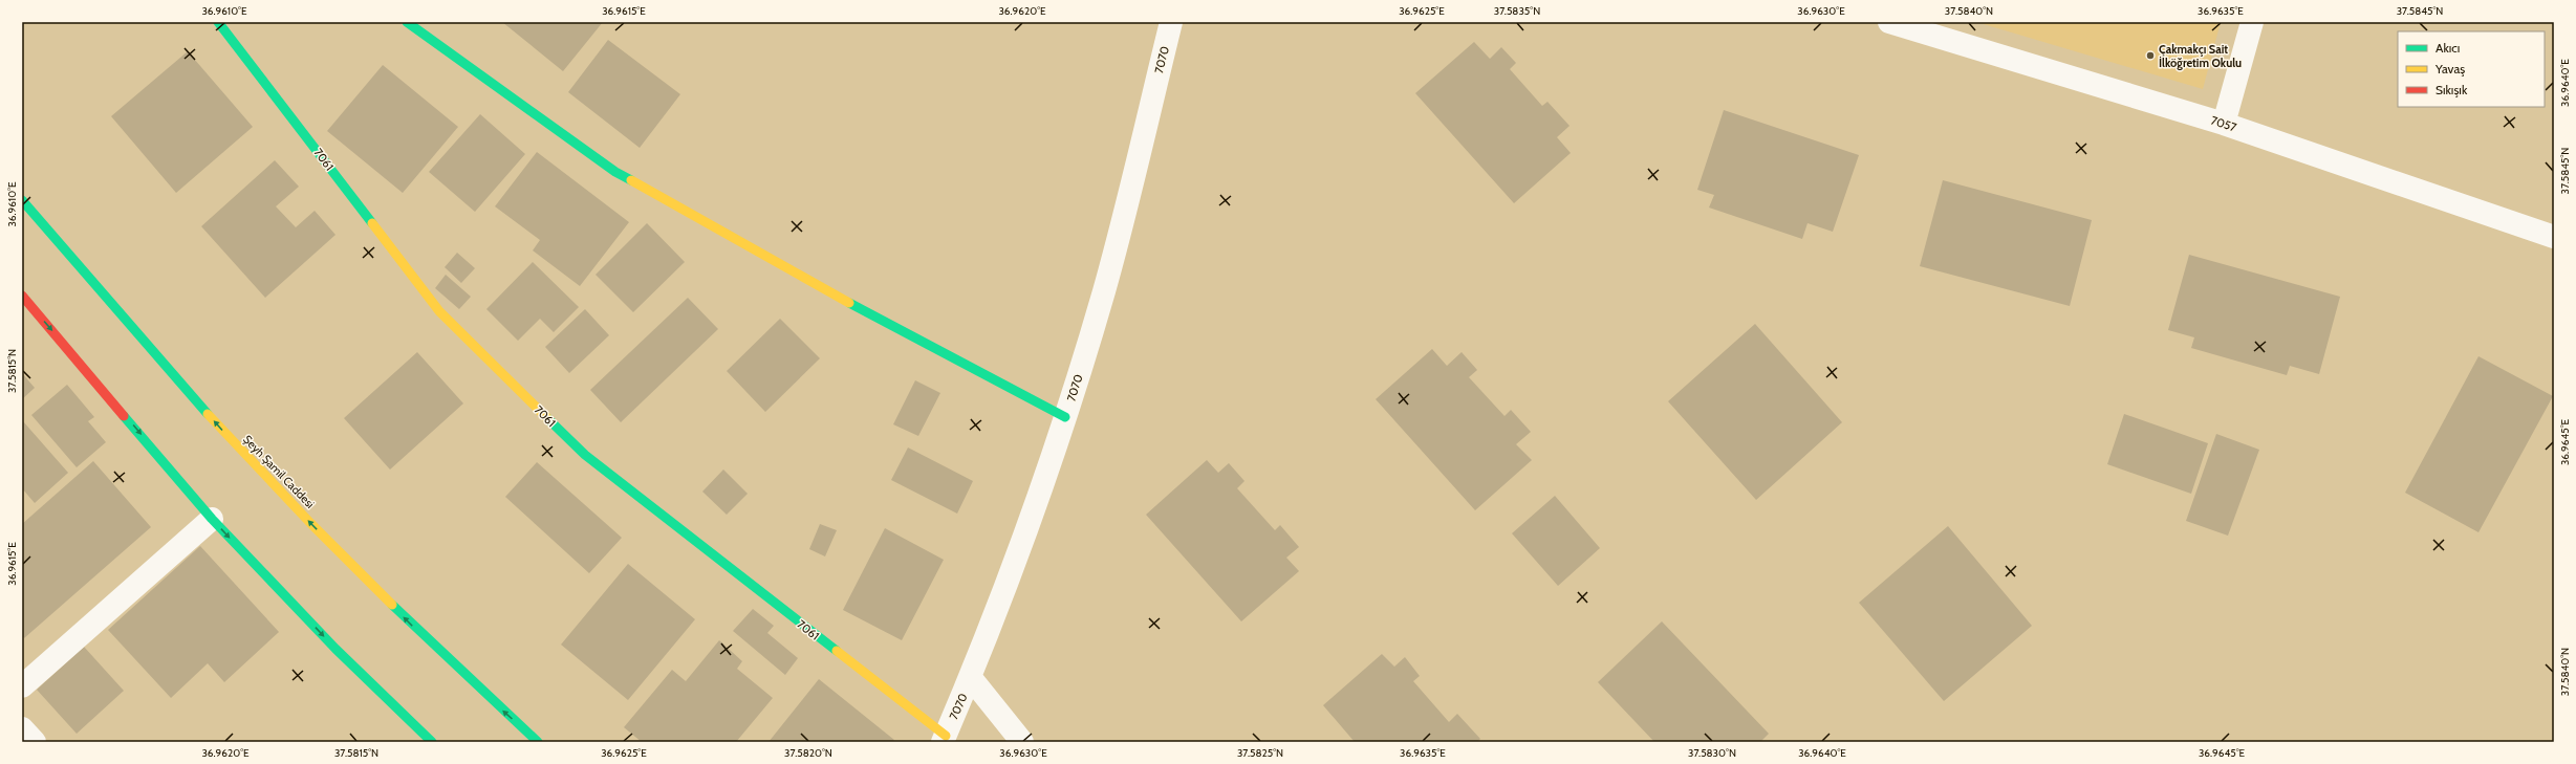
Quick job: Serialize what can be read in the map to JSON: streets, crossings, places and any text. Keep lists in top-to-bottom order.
{
  "streets": {
    "street": [
      "7070",
      "7057",
      "7061",
      "Şeyh Şamil Caddesi"
    ]
  },
  "crossings": [
    ["7070", "7061"]
  ],
  "places": ["Çakmakçı Sait İlköğretim Okulu"],
  "legend": ["Akıcı", "Yavaş", "Sıkışık"],
  "coordinates": [
    "36.9610°E",
    "36.9615°E",
    "36.9620°E",
    "36.9625°E",
    "37.5835°N",
    "36.9630°E",
    "37.5840°N",
    "36.9635°E",
    "37.5845°N",
    "36.9640°E",
    "37.5815°N",
    "36.9645°E",
    "37.5820°N",
    "37.5825°N",
    "37.5830°N"
  ]
}
